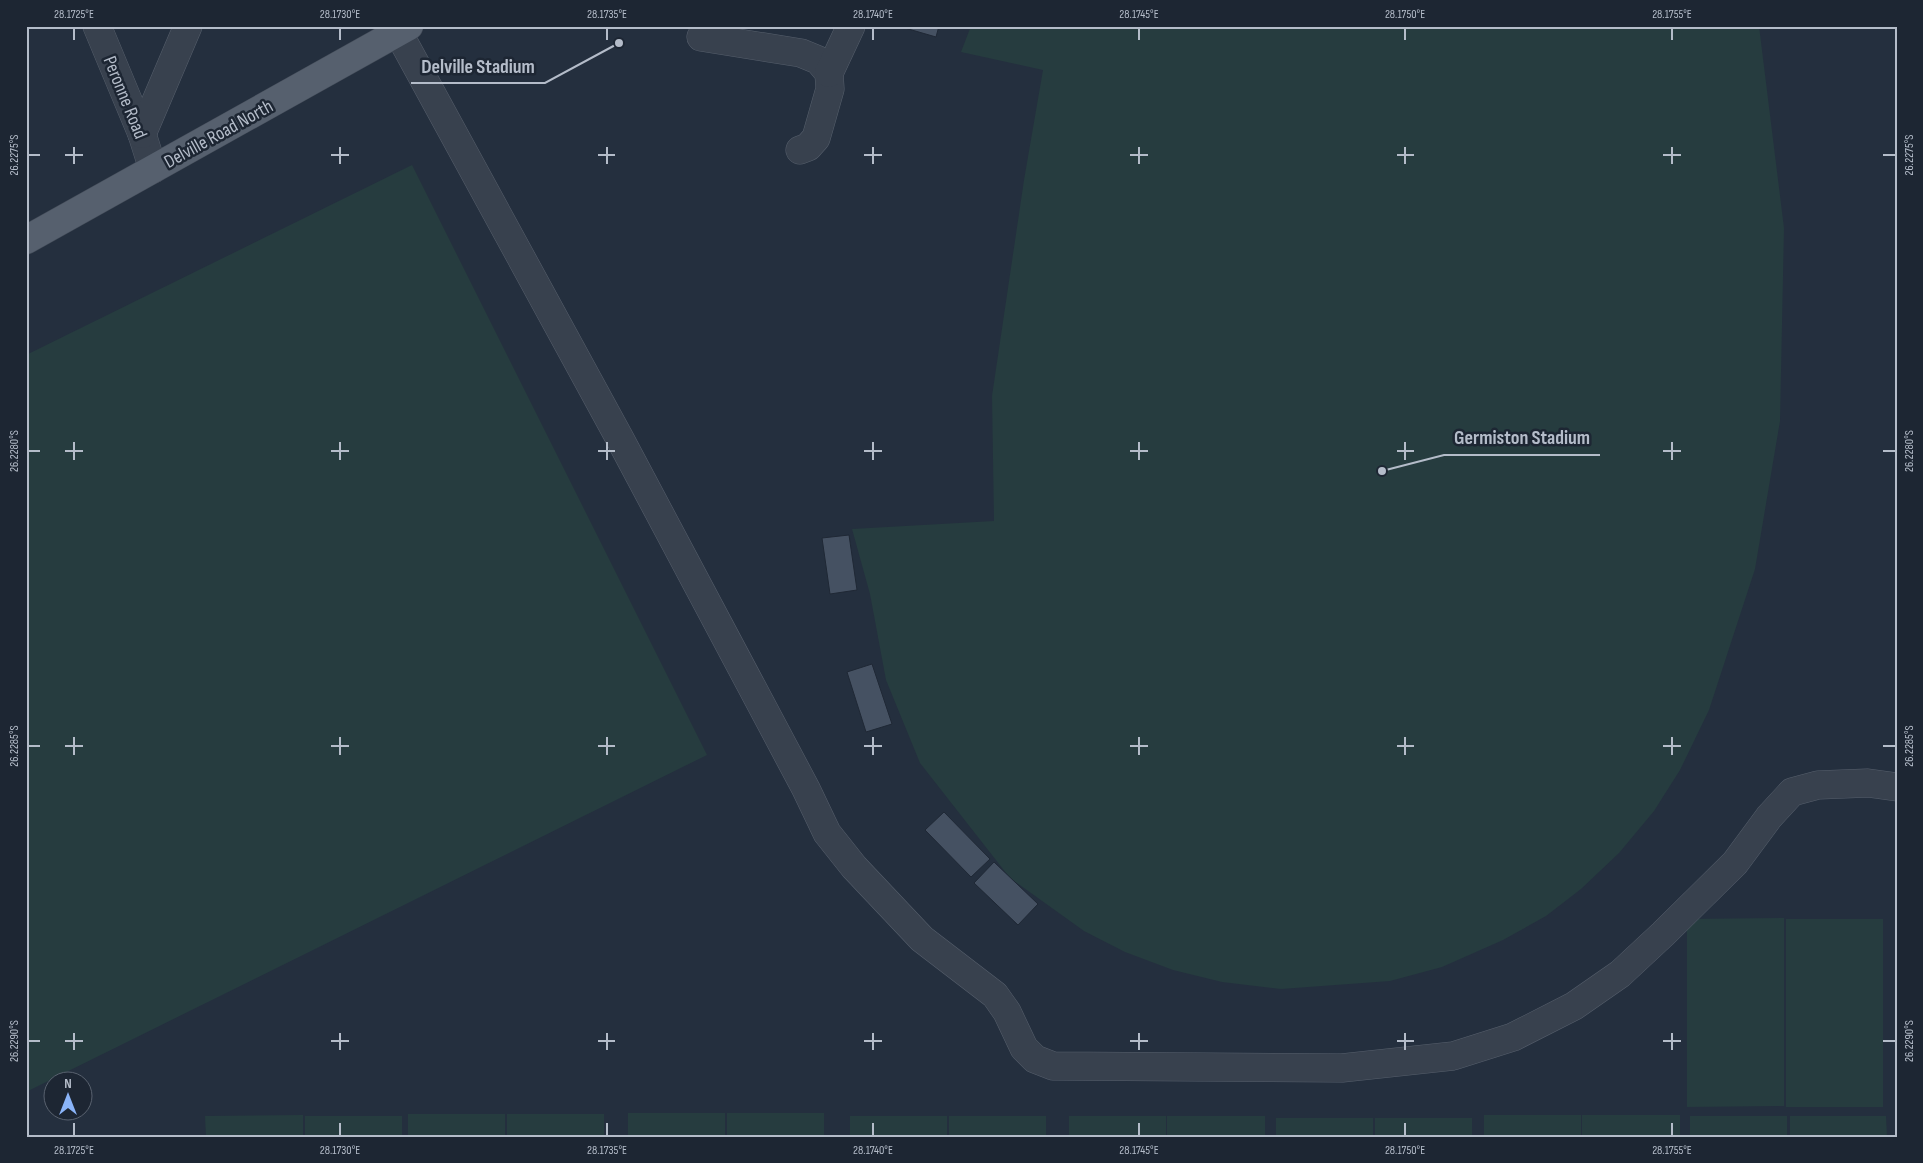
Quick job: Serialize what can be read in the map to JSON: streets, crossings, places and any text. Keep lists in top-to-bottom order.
{
  "streets": {
    "main road": ["Delville Road North"],
    "street": ["Peronne Road"]
  },
  "crossings": [
    ["Peronne Road", "Delville Road North"]
  ],
  "places": ["Delville Stadium", "Germiston Stadium"],
  "north": "top",
  "coordinates": [
    "28.1725°E",
    "28.1730°E",
    "28.1735°E",
    "28.1740°E",
    "28.1745°E",
    "28.1750°E",
    "28.1755°E",
    "26.2275°S",
    "26.2280°S",
    "26.2285°S",
    "26.2290°S"
  ]
}
